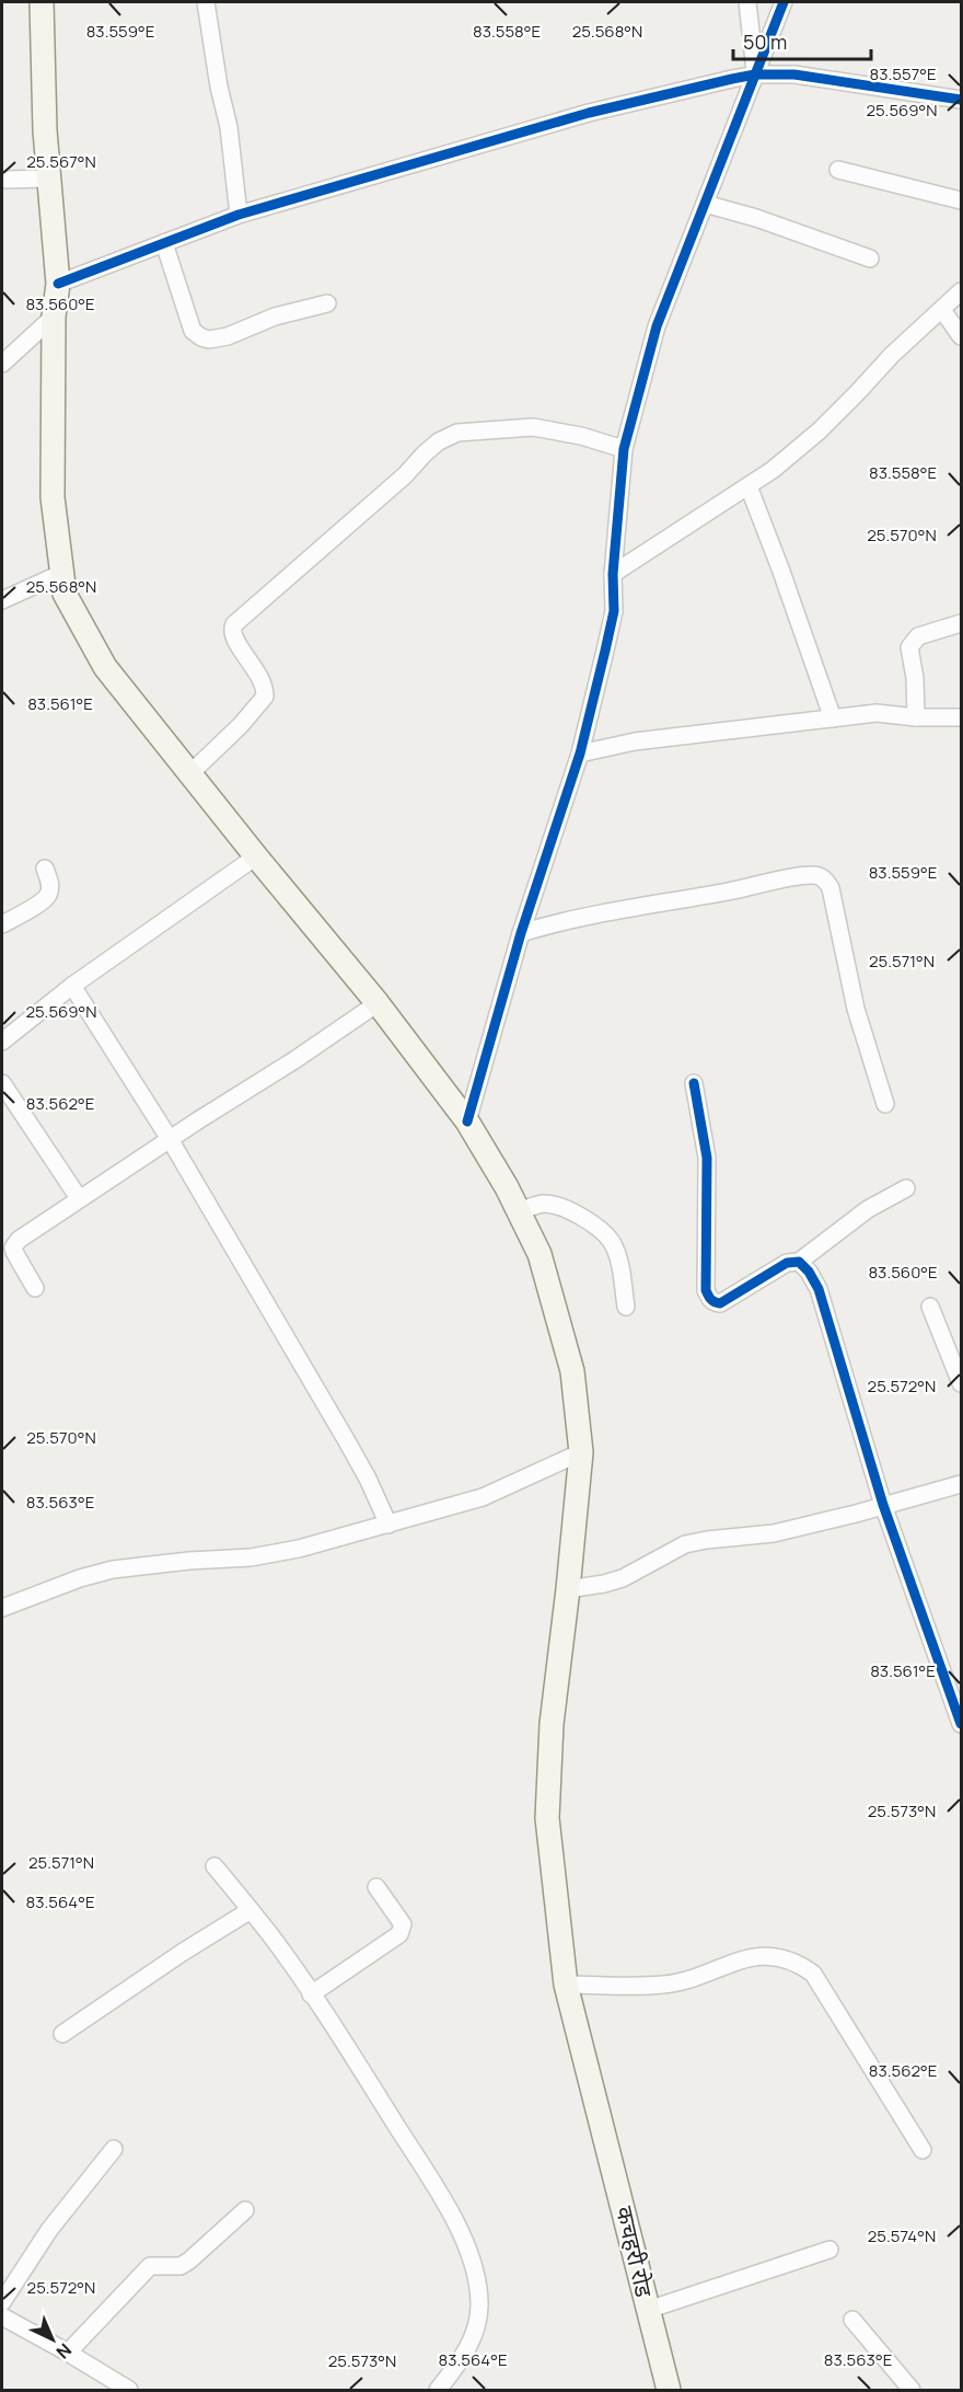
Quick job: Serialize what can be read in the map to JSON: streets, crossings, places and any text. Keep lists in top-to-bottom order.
{
  "streets": {
    "main road": ["कचहरी रोड"]
  },
  "scale_bar": "50 m",
  "north": "bottom right",
  "coordinates": [
    "25.568°N",
    "83.559°E",
    "83.558°E",
    "83.557°E",
    "25.569°N",
    "25.567°N",
    "83.560°E",
    "25.570°N",
    "83.561°E",
    "25.571°N",
    "83.562°E",
    "25.572°N",
    "83.563°E",
    "25.573°N",
    "83.564°E",
    "25.574°N"
  ]
}
